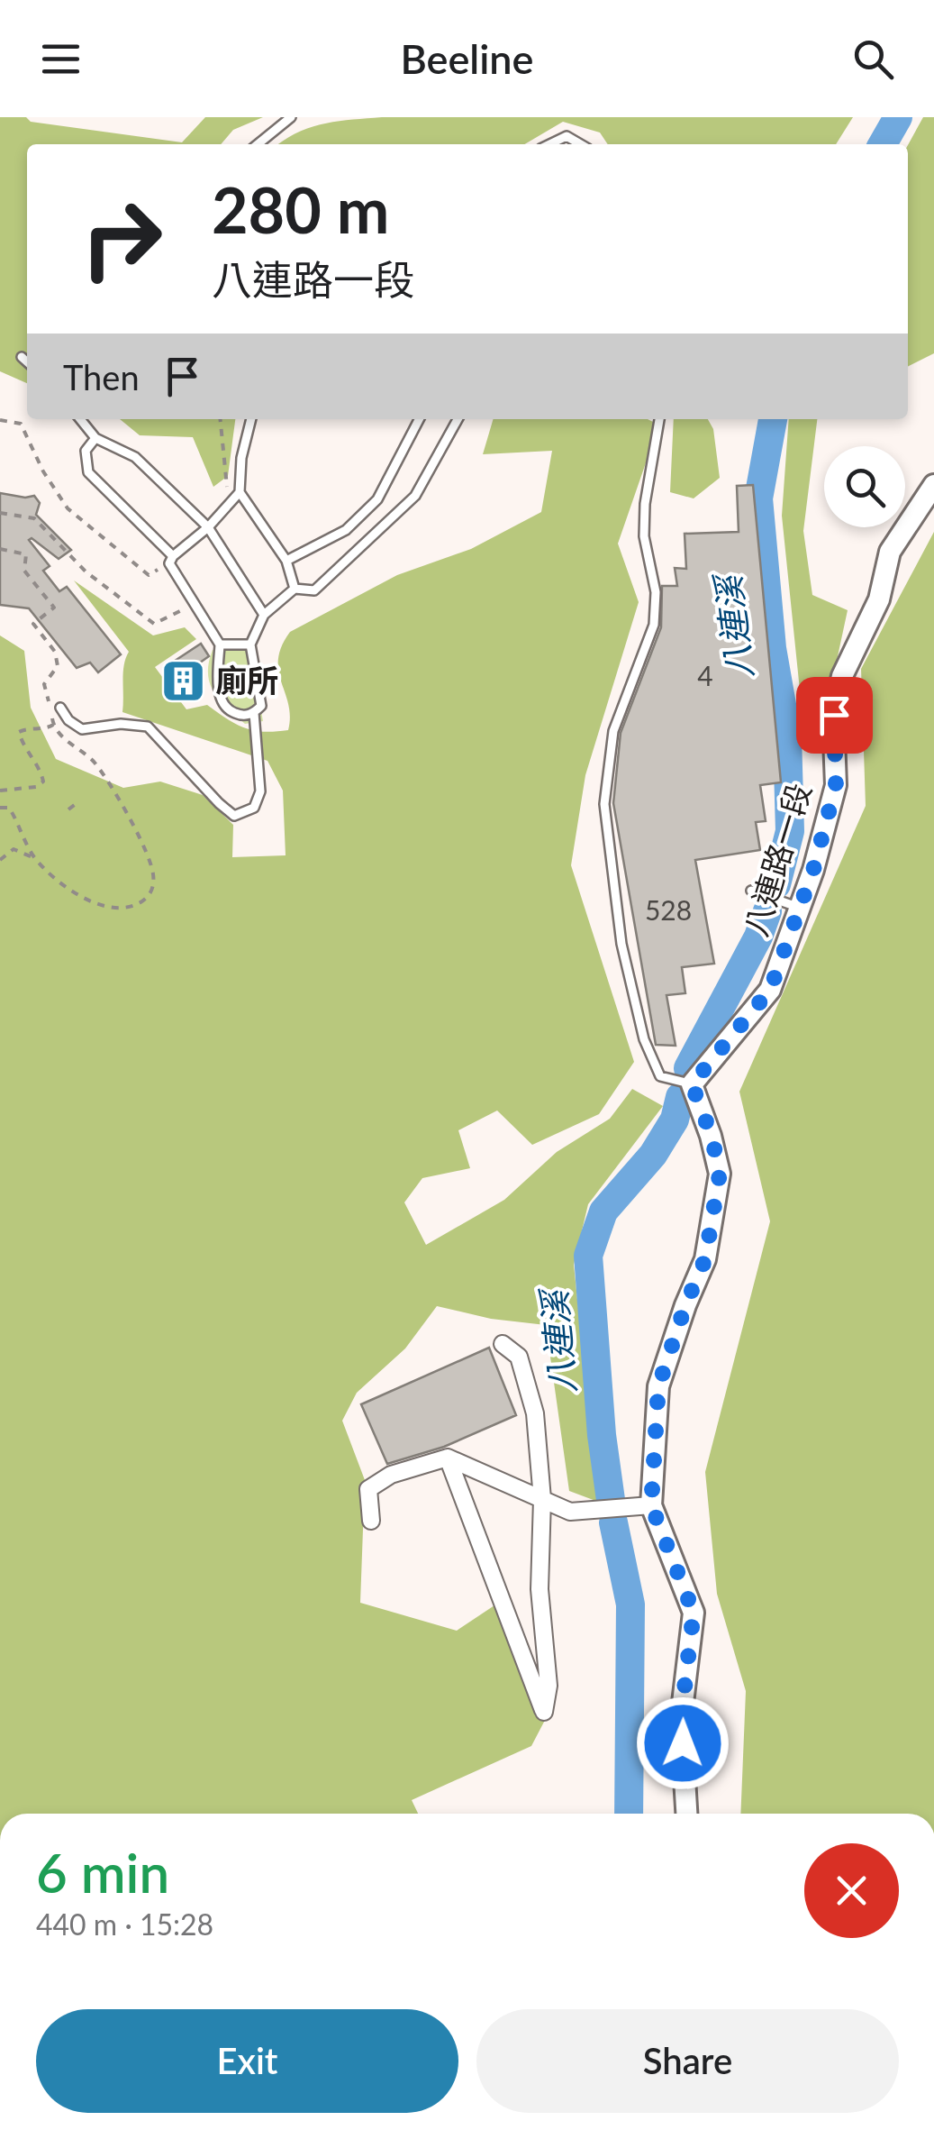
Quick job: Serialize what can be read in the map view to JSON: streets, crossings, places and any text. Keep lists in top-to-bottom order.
{
  "streets": {
    "street": ["八連路一段"]
  },
  "water": ["八連溪"],
  "places": {
    "building": ["廁所"]
  },
  "house_numbers": ["4", "528"],
  "page": {
    "header": "Beeline",
    "turn": ["280 m", "八連路一段"],
    "then": "Then",
    "heading": ["6 min", "440 m · 15:28"],
    "buttons": ["Exit", "Share"]
  }
}
